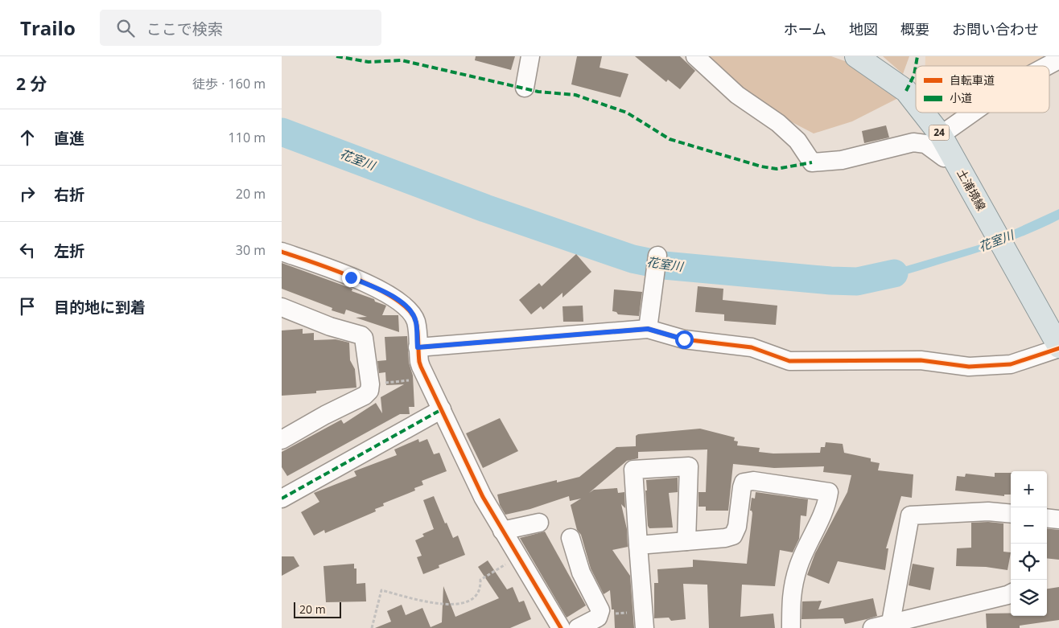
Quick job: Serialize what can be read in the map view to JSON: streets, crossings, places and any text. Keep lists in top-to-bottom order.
{
  "streets": {
    "main road": ["24", "土浦境線"]
  },
  "water": ["花室川"],
  "legend": ["自転車道", "小道"],
  "scale_bar": "20 m",
  "page": {
    "header": "Trailo",
    "search": "ここで検索",
    "nav": [
      "ホーム",
      "地図",
      "概要",
      "お問い合わせ"
    ],
    "heading": ["2 分", "徒歩 · 160 m"],
    "list": [
      ["直進", "110 m"],
      ["右折", "20 m"],
      ["左折", "30 m"],
      "目的地に到着"
    ],
    "map_buttons": ["+", "−"],
    "scale": "20 m"
  }
}
